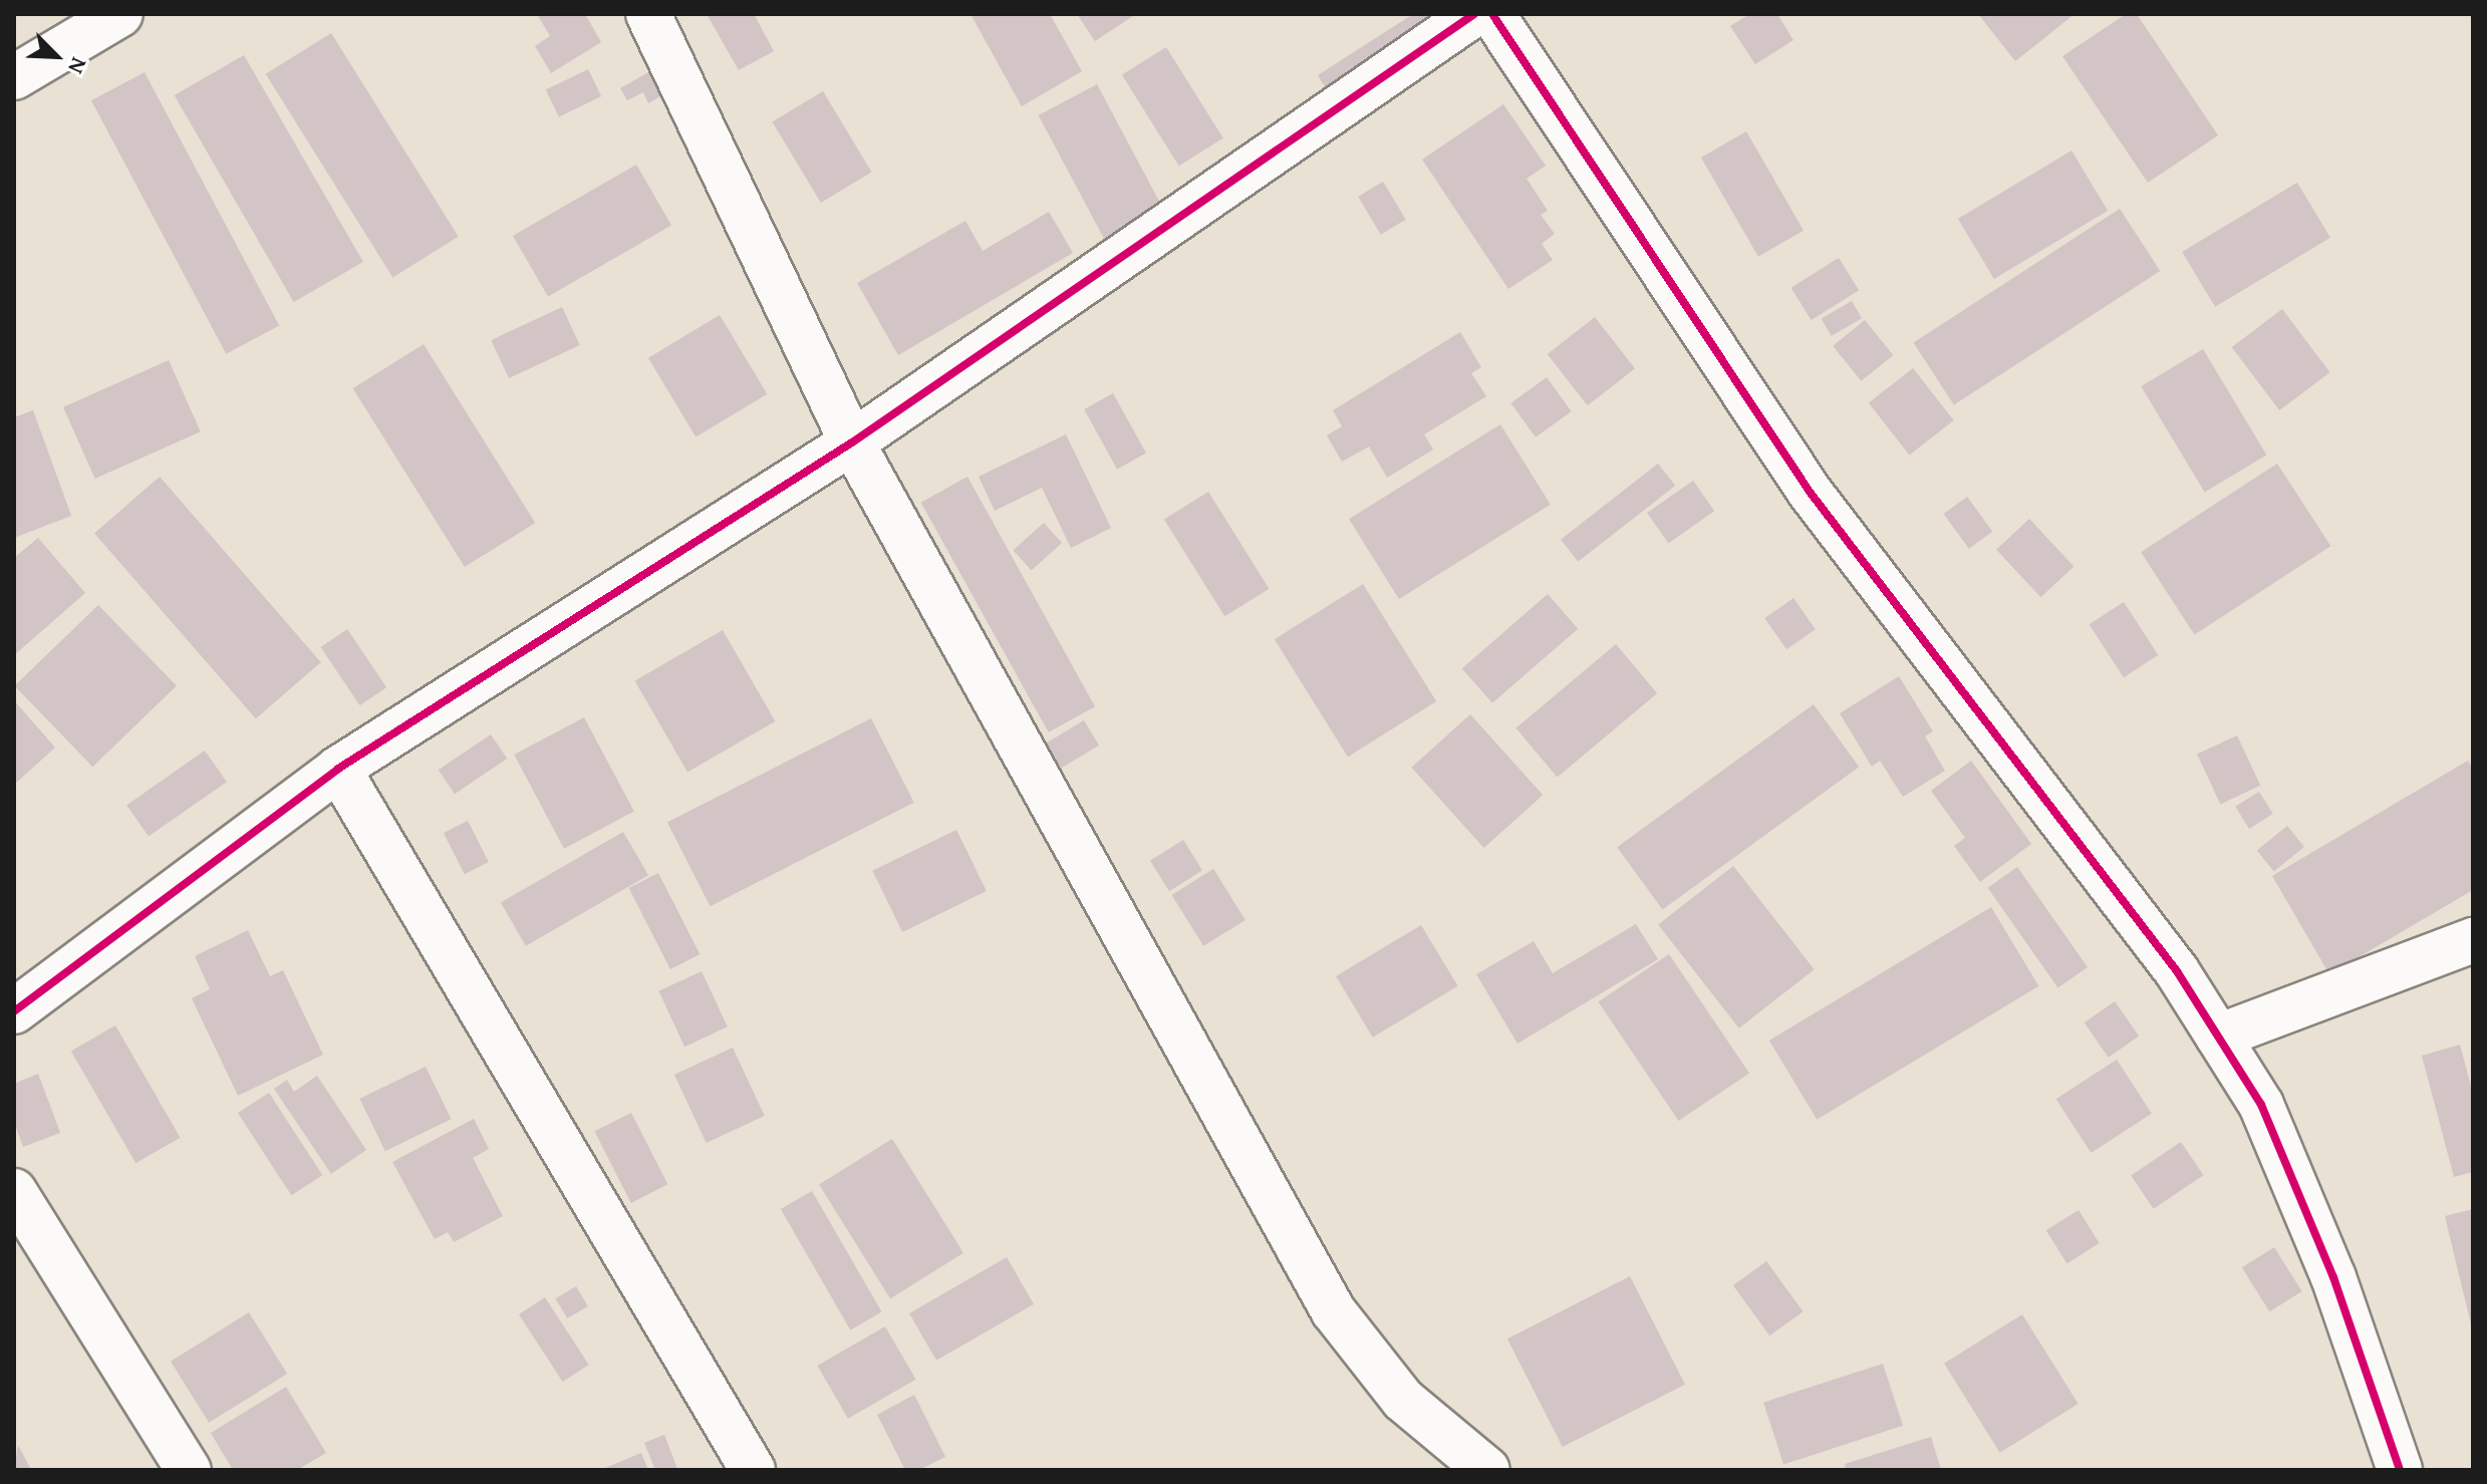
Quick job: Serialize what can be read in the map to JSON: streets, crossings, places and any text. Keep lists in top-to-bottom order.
{
  "north": "bottom right"
}
